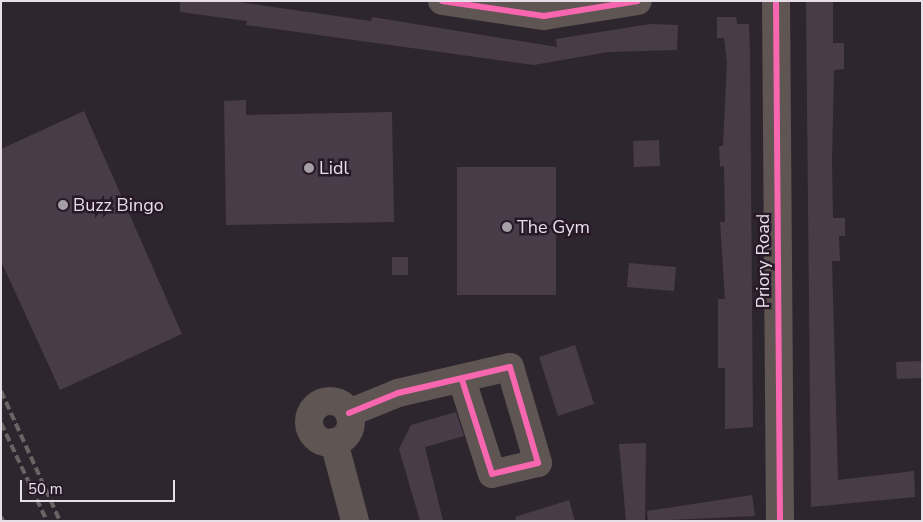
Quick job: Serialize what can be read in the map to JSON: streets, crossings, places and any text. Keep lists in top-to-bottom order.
{
  "streets": {
    "street": ["Priory Road"]
  },
  "places": ["Lidl", "Buzz Bingo", "The Gym"],
  "scale_bar": "50 m"
}
